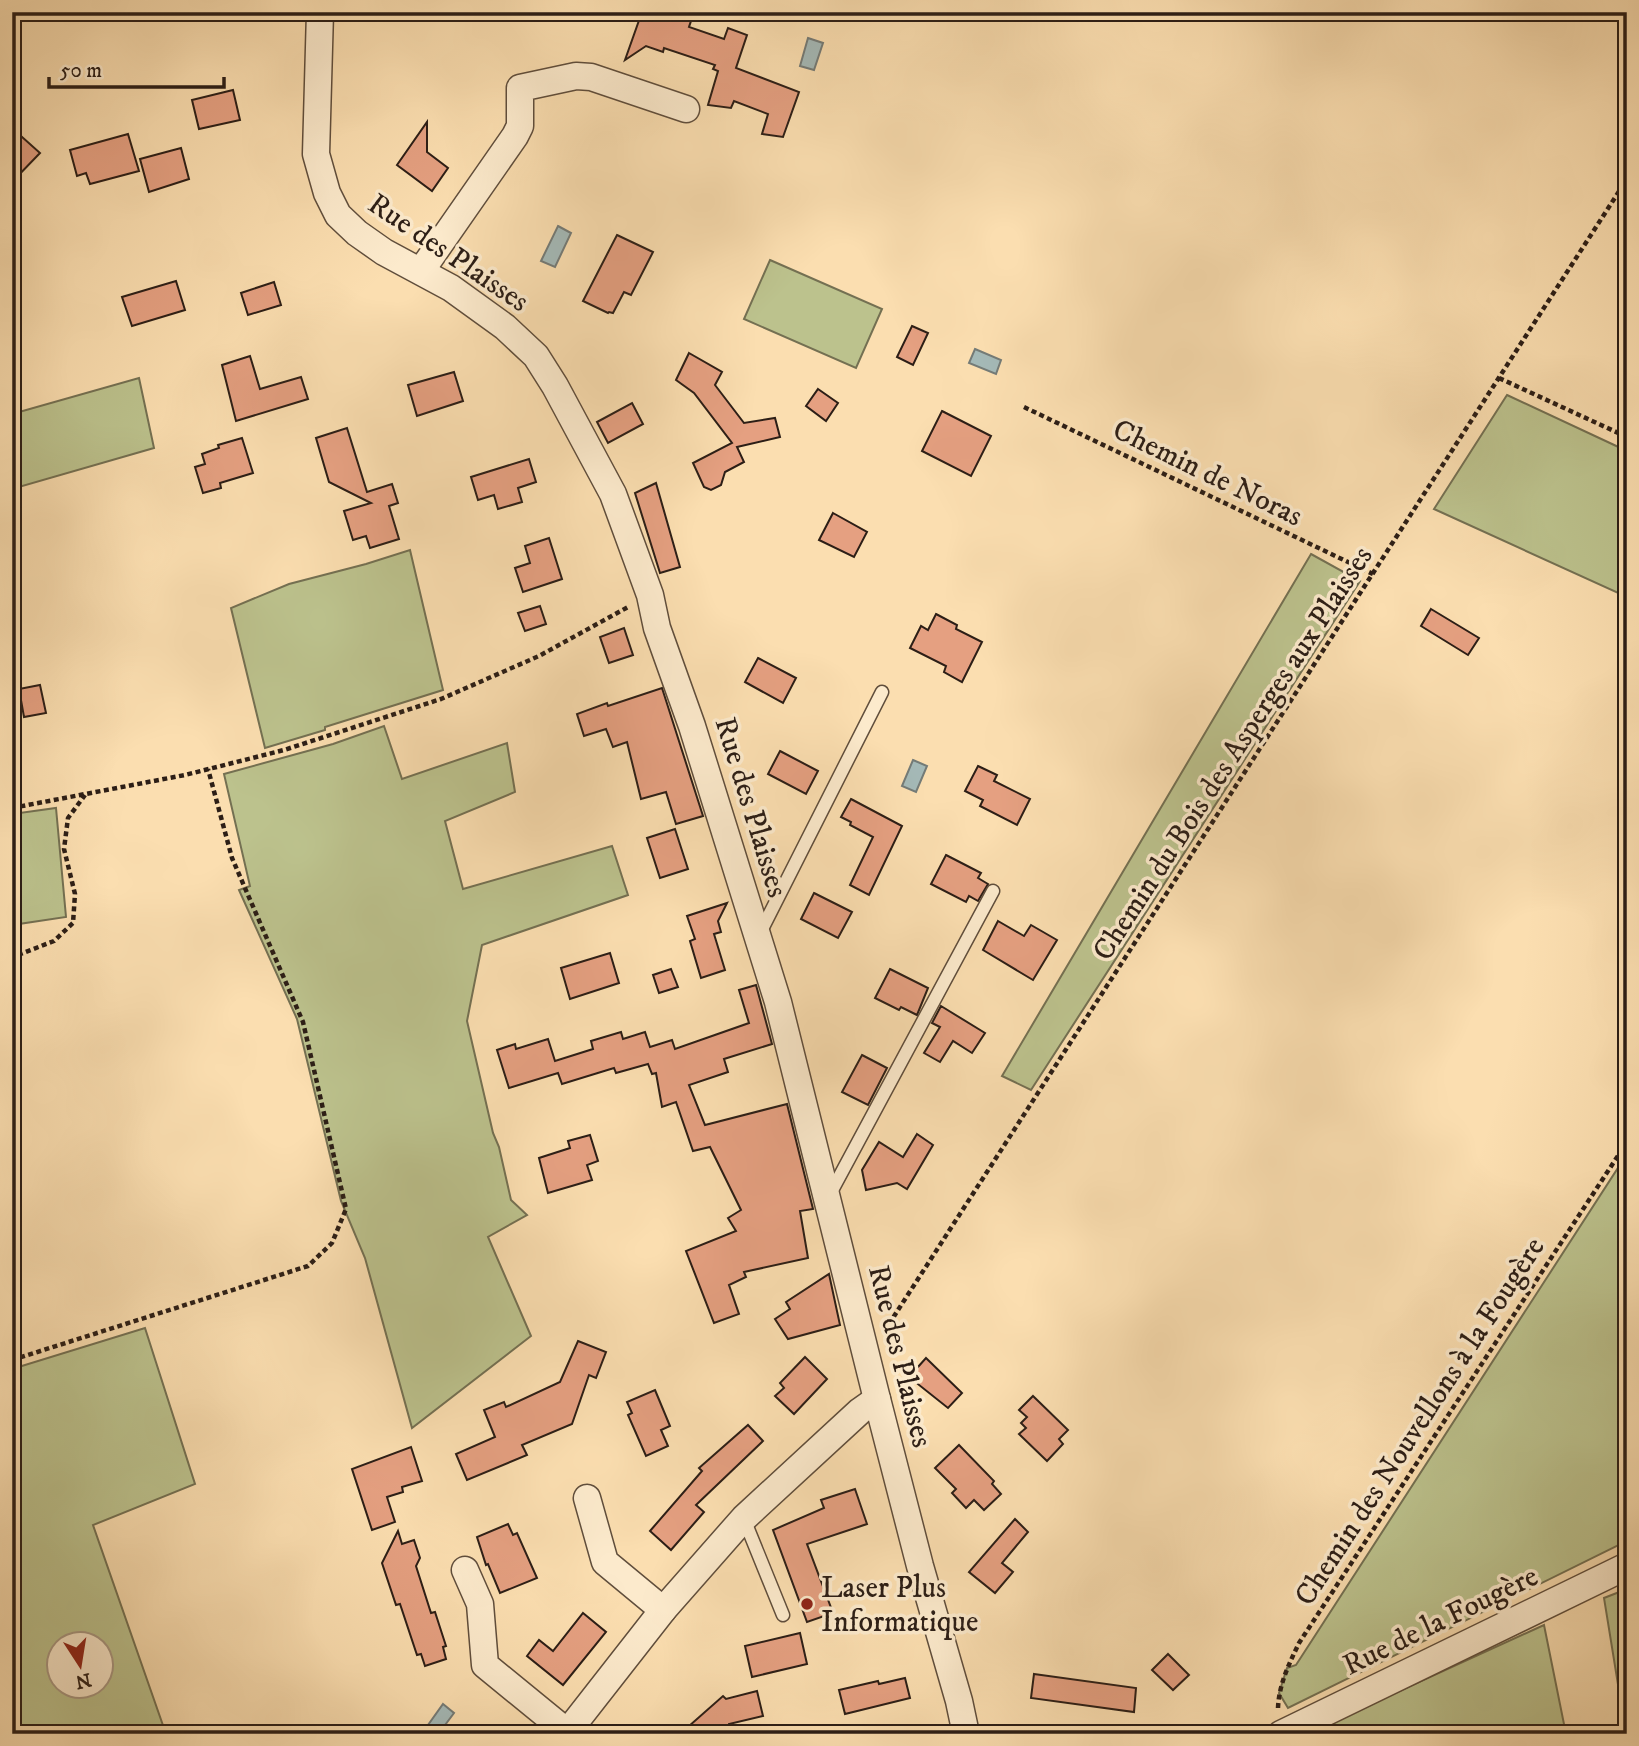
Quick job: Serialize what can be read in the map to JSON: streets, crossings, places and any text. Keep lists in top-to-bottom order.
{
  "streets": {
    "street": ["Rue des Plaisses", "Rue de la Fougère"],
    "path": ["Chemin de Noras", "Chemin du Bois des Asperges aux Plaisses", "Chemin des Nouvellons à la Fougère"]
  },
  "crossings": [
    ["Rue des Plaisses", "Chemin du Bois des Asperges aux Plaisses"],
    ["Chemin de Noras", "Chemin du Bois des Asperges aux Plaisses"],
    ["Chemin des Nouvellons à la Fougère", "Rue de la Fougère"]
  ],
  "places": ["Laser Plus Informatique"],
  "scale_bar": "50 m",
  "north": "bottom"
}
